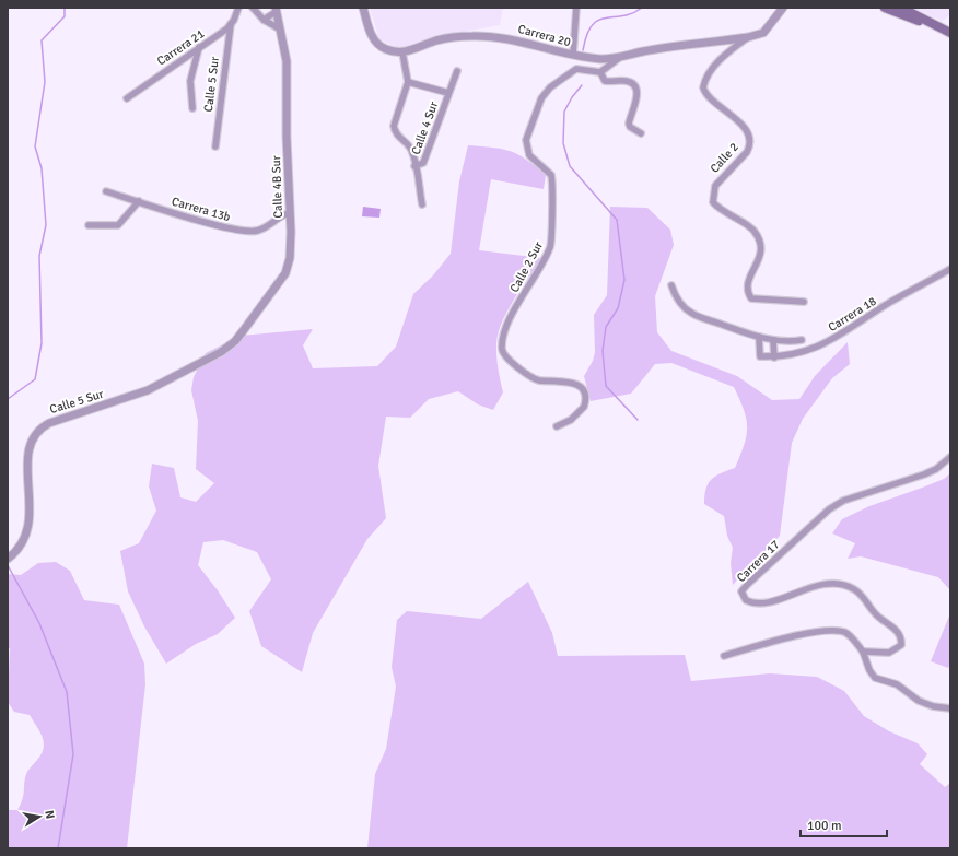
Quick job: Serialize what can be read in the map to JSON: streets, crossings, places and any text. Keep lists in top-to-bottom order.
{
  "streets": {
    "street": [
      "Carrera 20",
      "Carrera 21",
      "Calle 5 Sur",
      "Calle 4 Sur",
      "Calle 2",
      "Calle 4B Sur",
      "Carrera 13b",
      "Calle 2 Sur",
      "Carrera 18",
      "Carrera 17"
    ]
  },
  "crossings": [
    ["Carrera 20", "Calle 4 Sur"],
    ["Carrera 20", "Calle 2"],
    ["Carrera 21", "Calle 5 Sur"],
    ["Calle 5 Sur", "Calle 4B Sur"],
    ["Calle 4B Sur", "Carrera 13b"]
  ],
  "scale_bar": "100 m",
  "north": "right"
}
